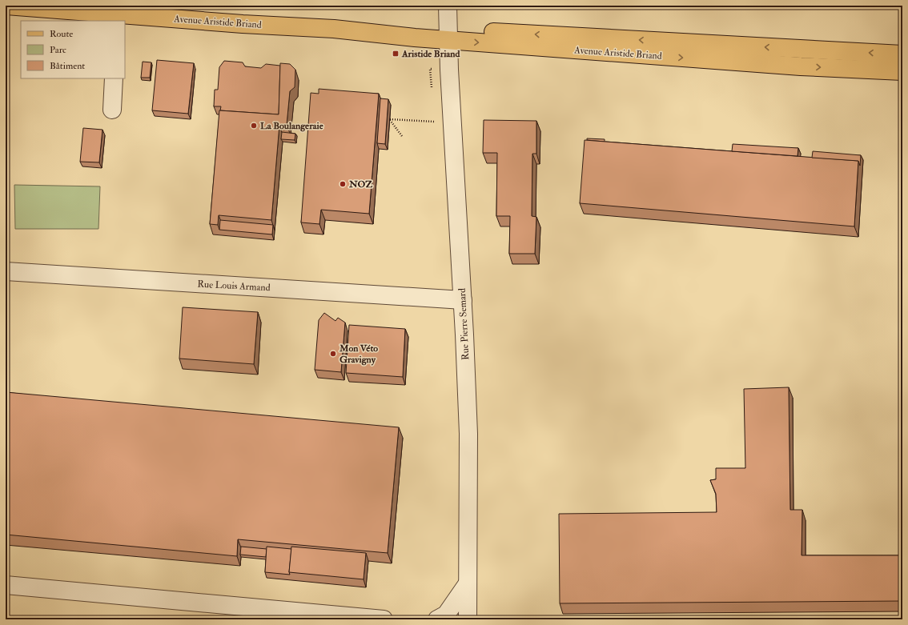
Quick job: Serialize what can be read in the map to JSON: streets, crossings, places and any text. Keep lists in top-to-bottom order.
{
  "streets": {
    "main road": ["Avenue Aristide Briand"],
    "street": ["Rue Louis Armand", "Rue Pierre Semard"]
  },
  "crossings": [
    ["Avenue Aristide Briand", "Rue Pierre Semard"],
    ["Rue Louis Armand", "Rue Pierre Semard"]
  ],
  "places": {
    "transit": ["Aristide Briand"],
    "other": ["La Boulangeraie", "NOZ", "Mon Véto Gravigny"]
  },
  "legend": ["Route", "Parc", "Bâtiment"]
}
